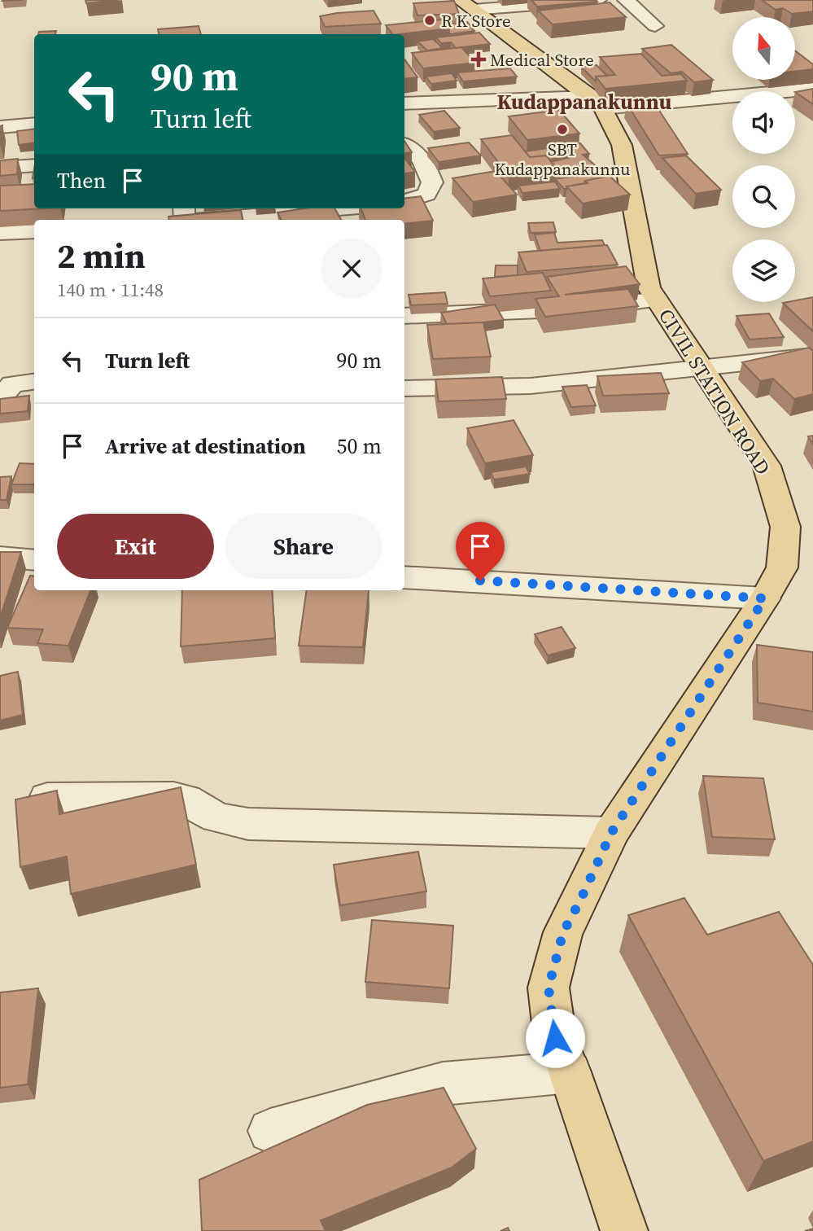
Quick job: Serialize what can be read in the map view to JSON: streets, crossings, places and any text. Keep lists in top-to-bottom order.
{
  "streets": {
    "main road": ["CIVIL STATION ROAD"]
  },
  "districts": ["Kudappanakunnu"],
  "places": {
    "other": ["R K Store", "SBT Kudappanakunnu"],
    "health": ["Medical Store"]
  },
  "north": "top",
  "page": {
    "turn": ["90 m", "Turn left"],
    "then": "Then",
    "heading": ["2 min", "140 m · 11:48"],
    "list": [
      {
        "name": "Turn left",
        "value": "90 m"
      },
      {
        "name": "Arrive at destination",
        "value": "50 m"
      }
    ],
    "buttons": ["Exit", "Share"]
  }
}
